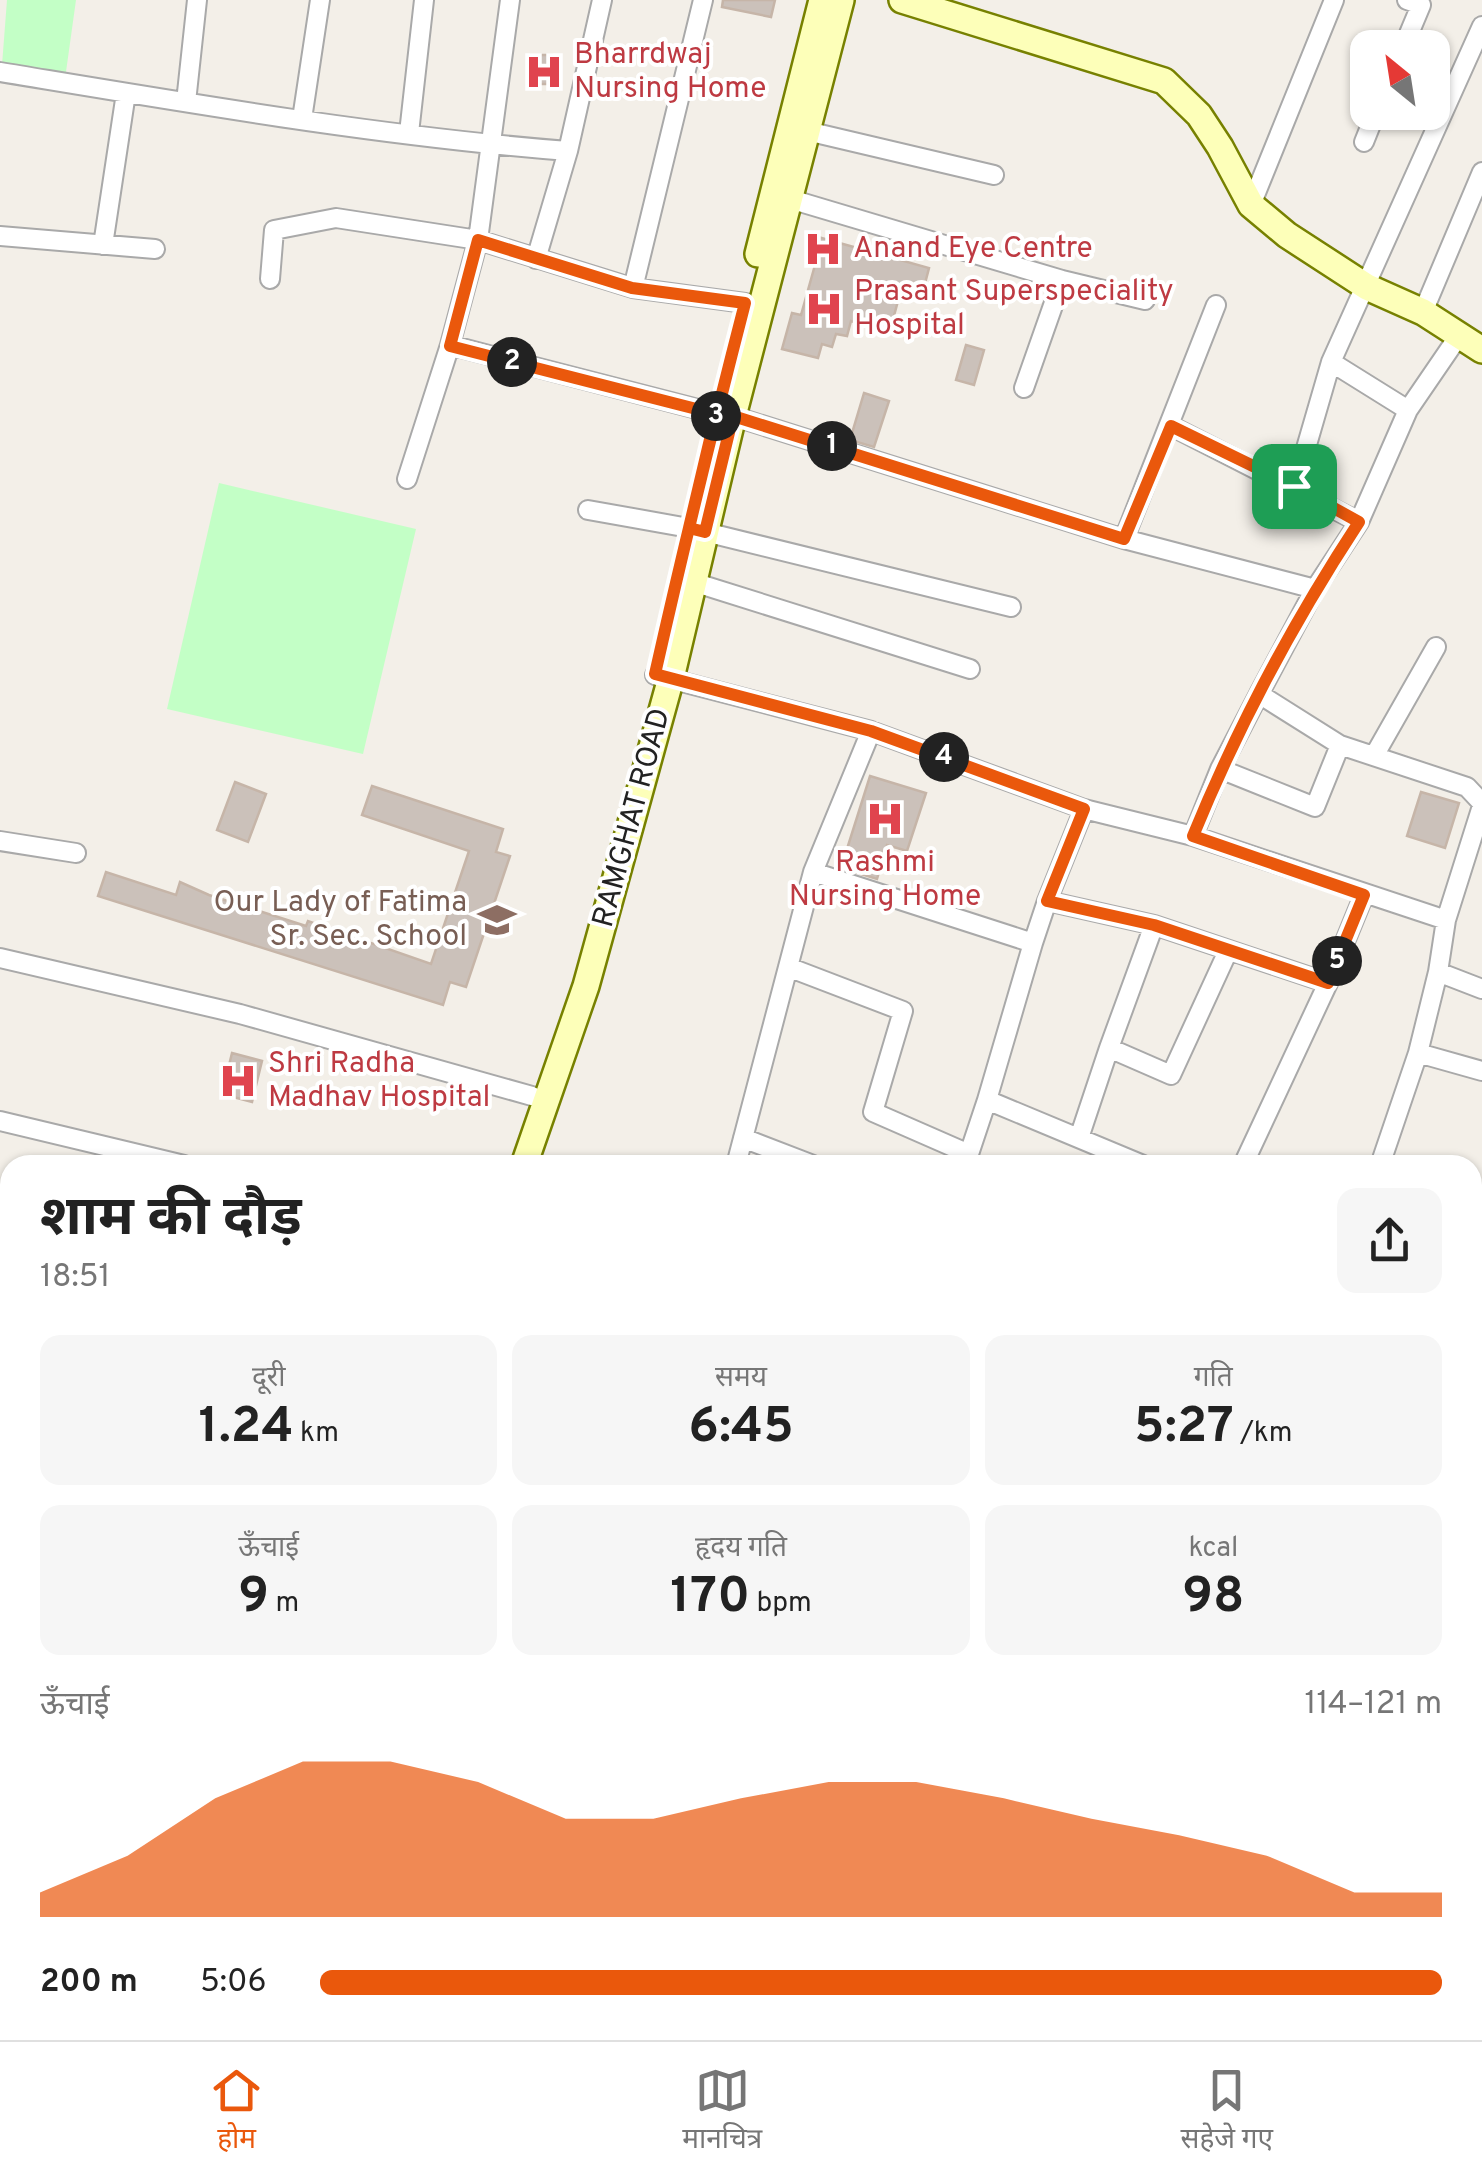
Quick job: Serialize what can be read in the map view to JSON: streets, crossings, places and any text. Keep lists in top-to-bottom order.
{
  "streets": {
    "main road": ["RAMGHAT ROAD"]
  },
  "places": {
    "hospital": [
      "Bharrdwaj Nursing Home",
      "Anand Eye Centre",
      "Prasant Superspeciality Hospital",
      "Rashmi Nursing Home",
      "Shri Radha Madhav Hospital"
    ],
    "school or university": ["Our Lady of Fatima Sr. Sec. School"]
  },
  "north": "top left",
  "page": {
    "pins": [
      "2",
      "3",
      "1",
      "4",
      "5"
    ],
    "heading": ["शाम की दौड़", "18:51"],
    "stats": [
      ["दूरी", "1.24 km"],
      ["समय", "6:45"],
      ["गति", "5:27 /km"],
      ["ऊँचाई", "9 m"],
      ["हृदय गति", "170 bpm"],
      ["kcal", "98"]
    ],
    "chart": ["ऊँचाई", "114–121 m"],
    "list": [
      {
        "name": "200 m",
        "note": "5:06"
      }
    ],
    "tabs": ["होम", "मानचित्र", "सहेजे गए"]
  }
}
